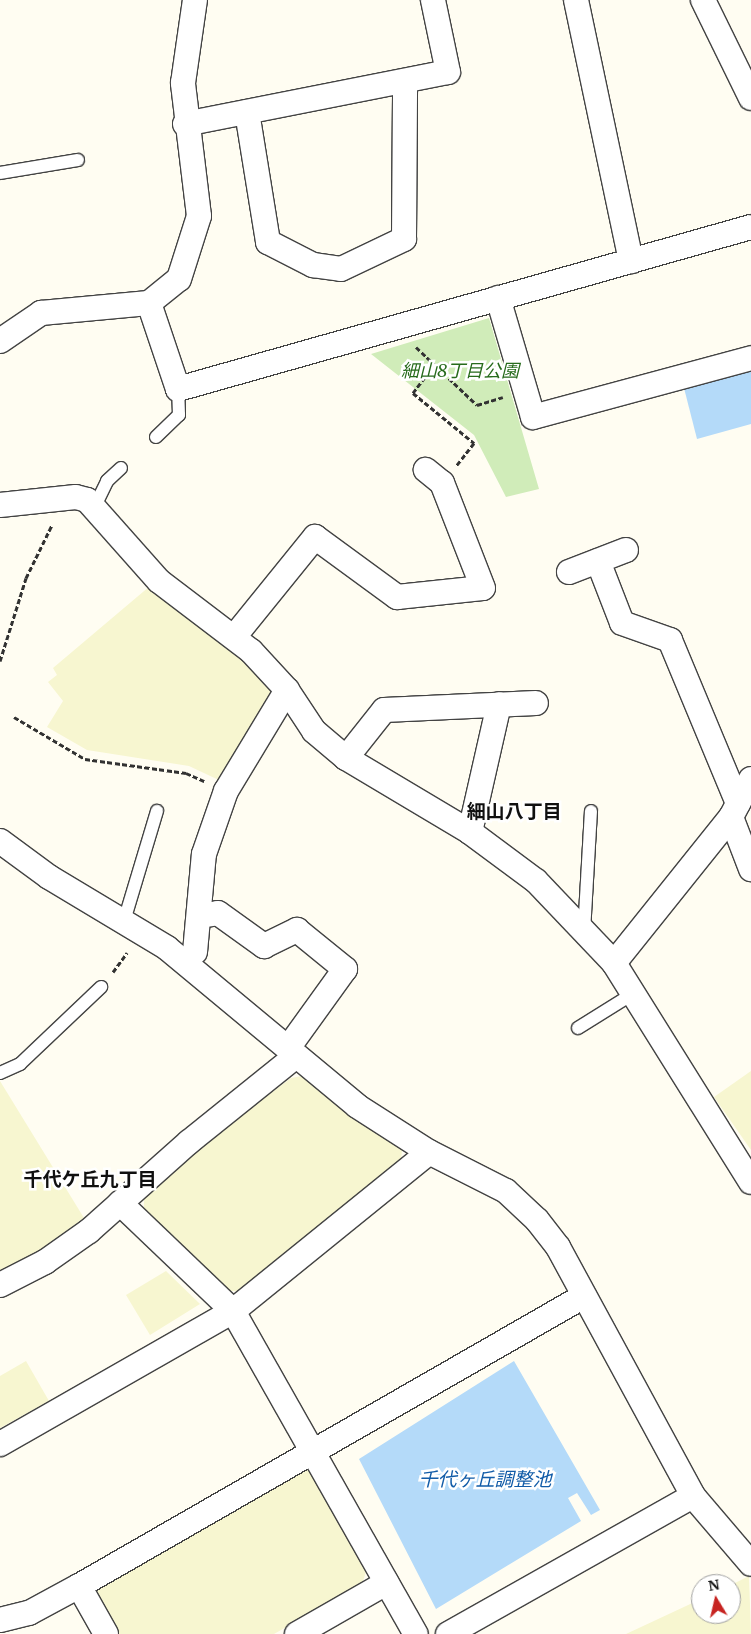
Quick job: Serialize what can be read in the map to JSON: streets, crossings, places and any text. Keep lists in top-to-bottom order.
{
  "districts": ["細山八丁目", "千代ケ丘九丁目"],
  "water": ["千代ヶ丘調整池"],
  "parks": ["細山8丁目公園"],
  "north": "top"
}
